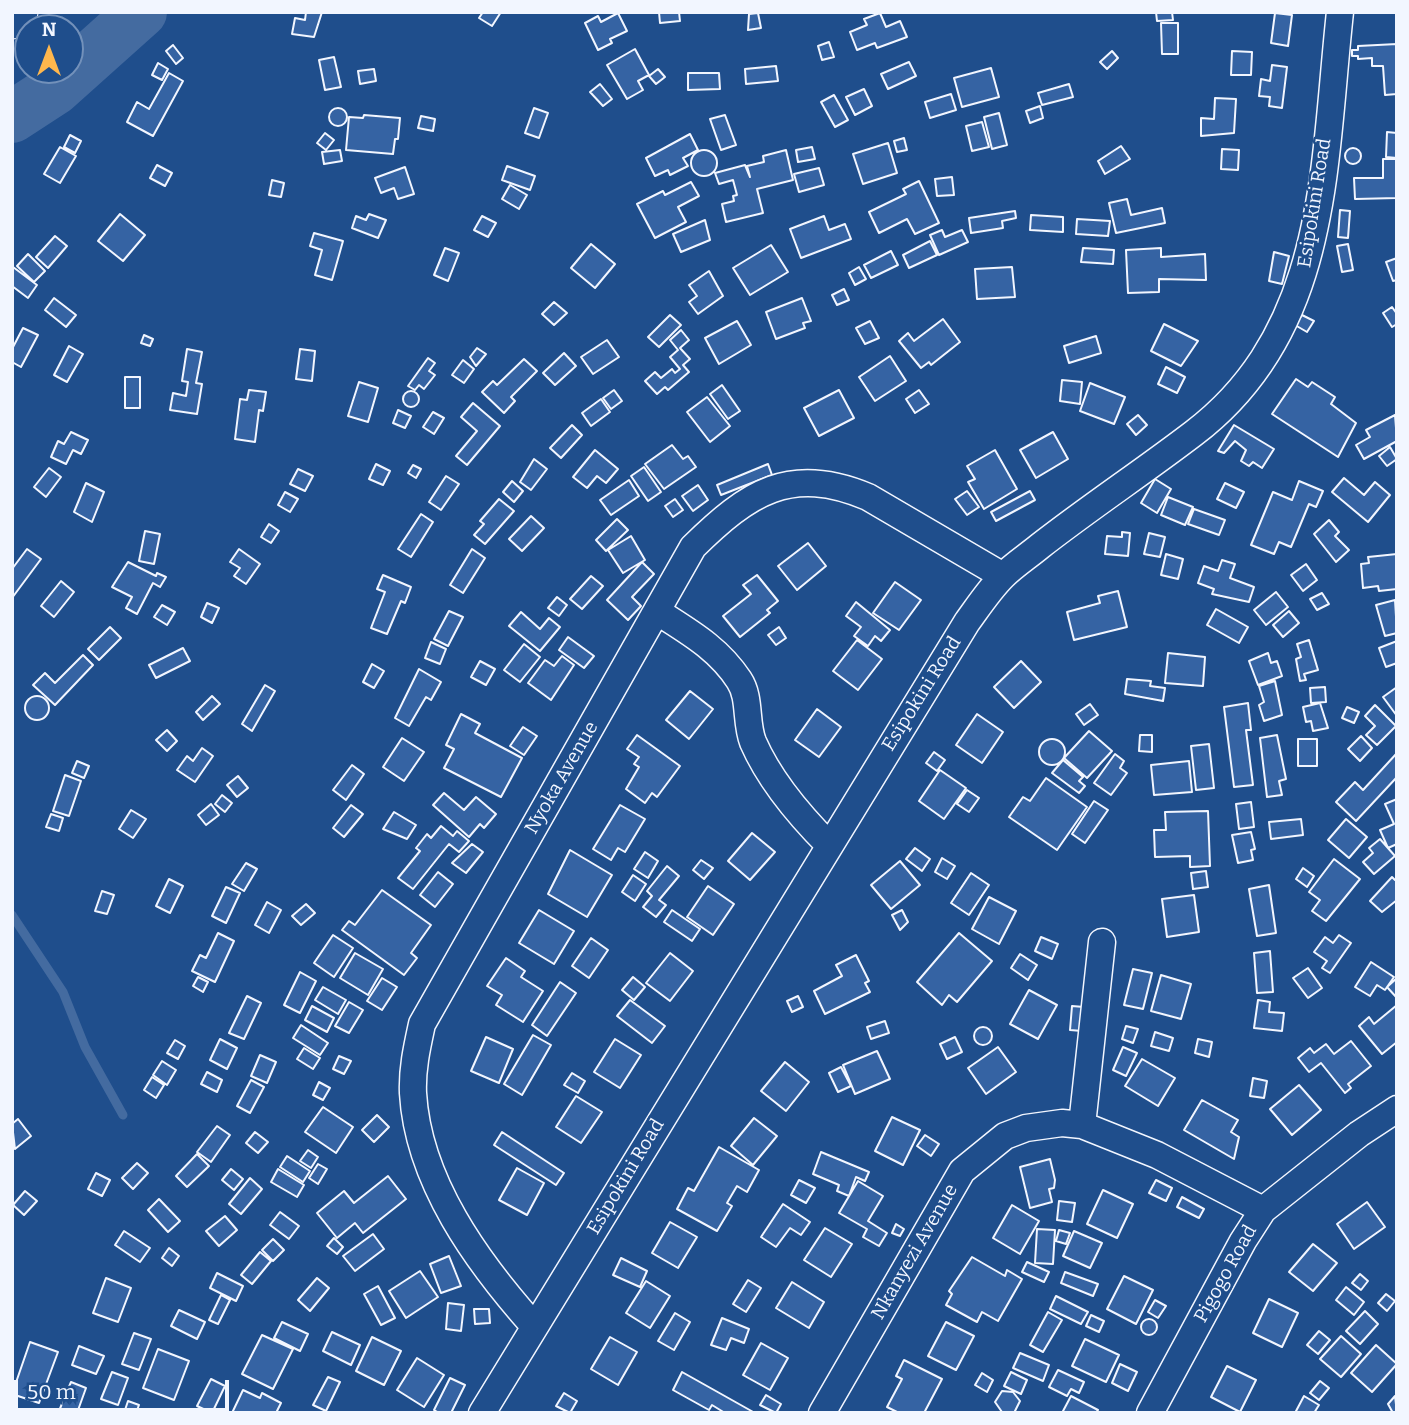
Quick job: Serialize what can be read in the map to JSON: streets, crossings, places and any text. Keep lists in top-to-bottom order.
{
  "streets": {
    "street": [
      "Esipokini Road",
      "Nyoka Avenue",
      "Nkanyezi Avenue",
      "Pigogo Road"
    ]
  },
  "crossings": [
    ["Esipokini Road", "Nyoka Avenue"],
    ["Nkanyezi Avenue", "Pigogo Road"]
  ],
  "scale_bar": "50 m",
  "north": "top"
}
